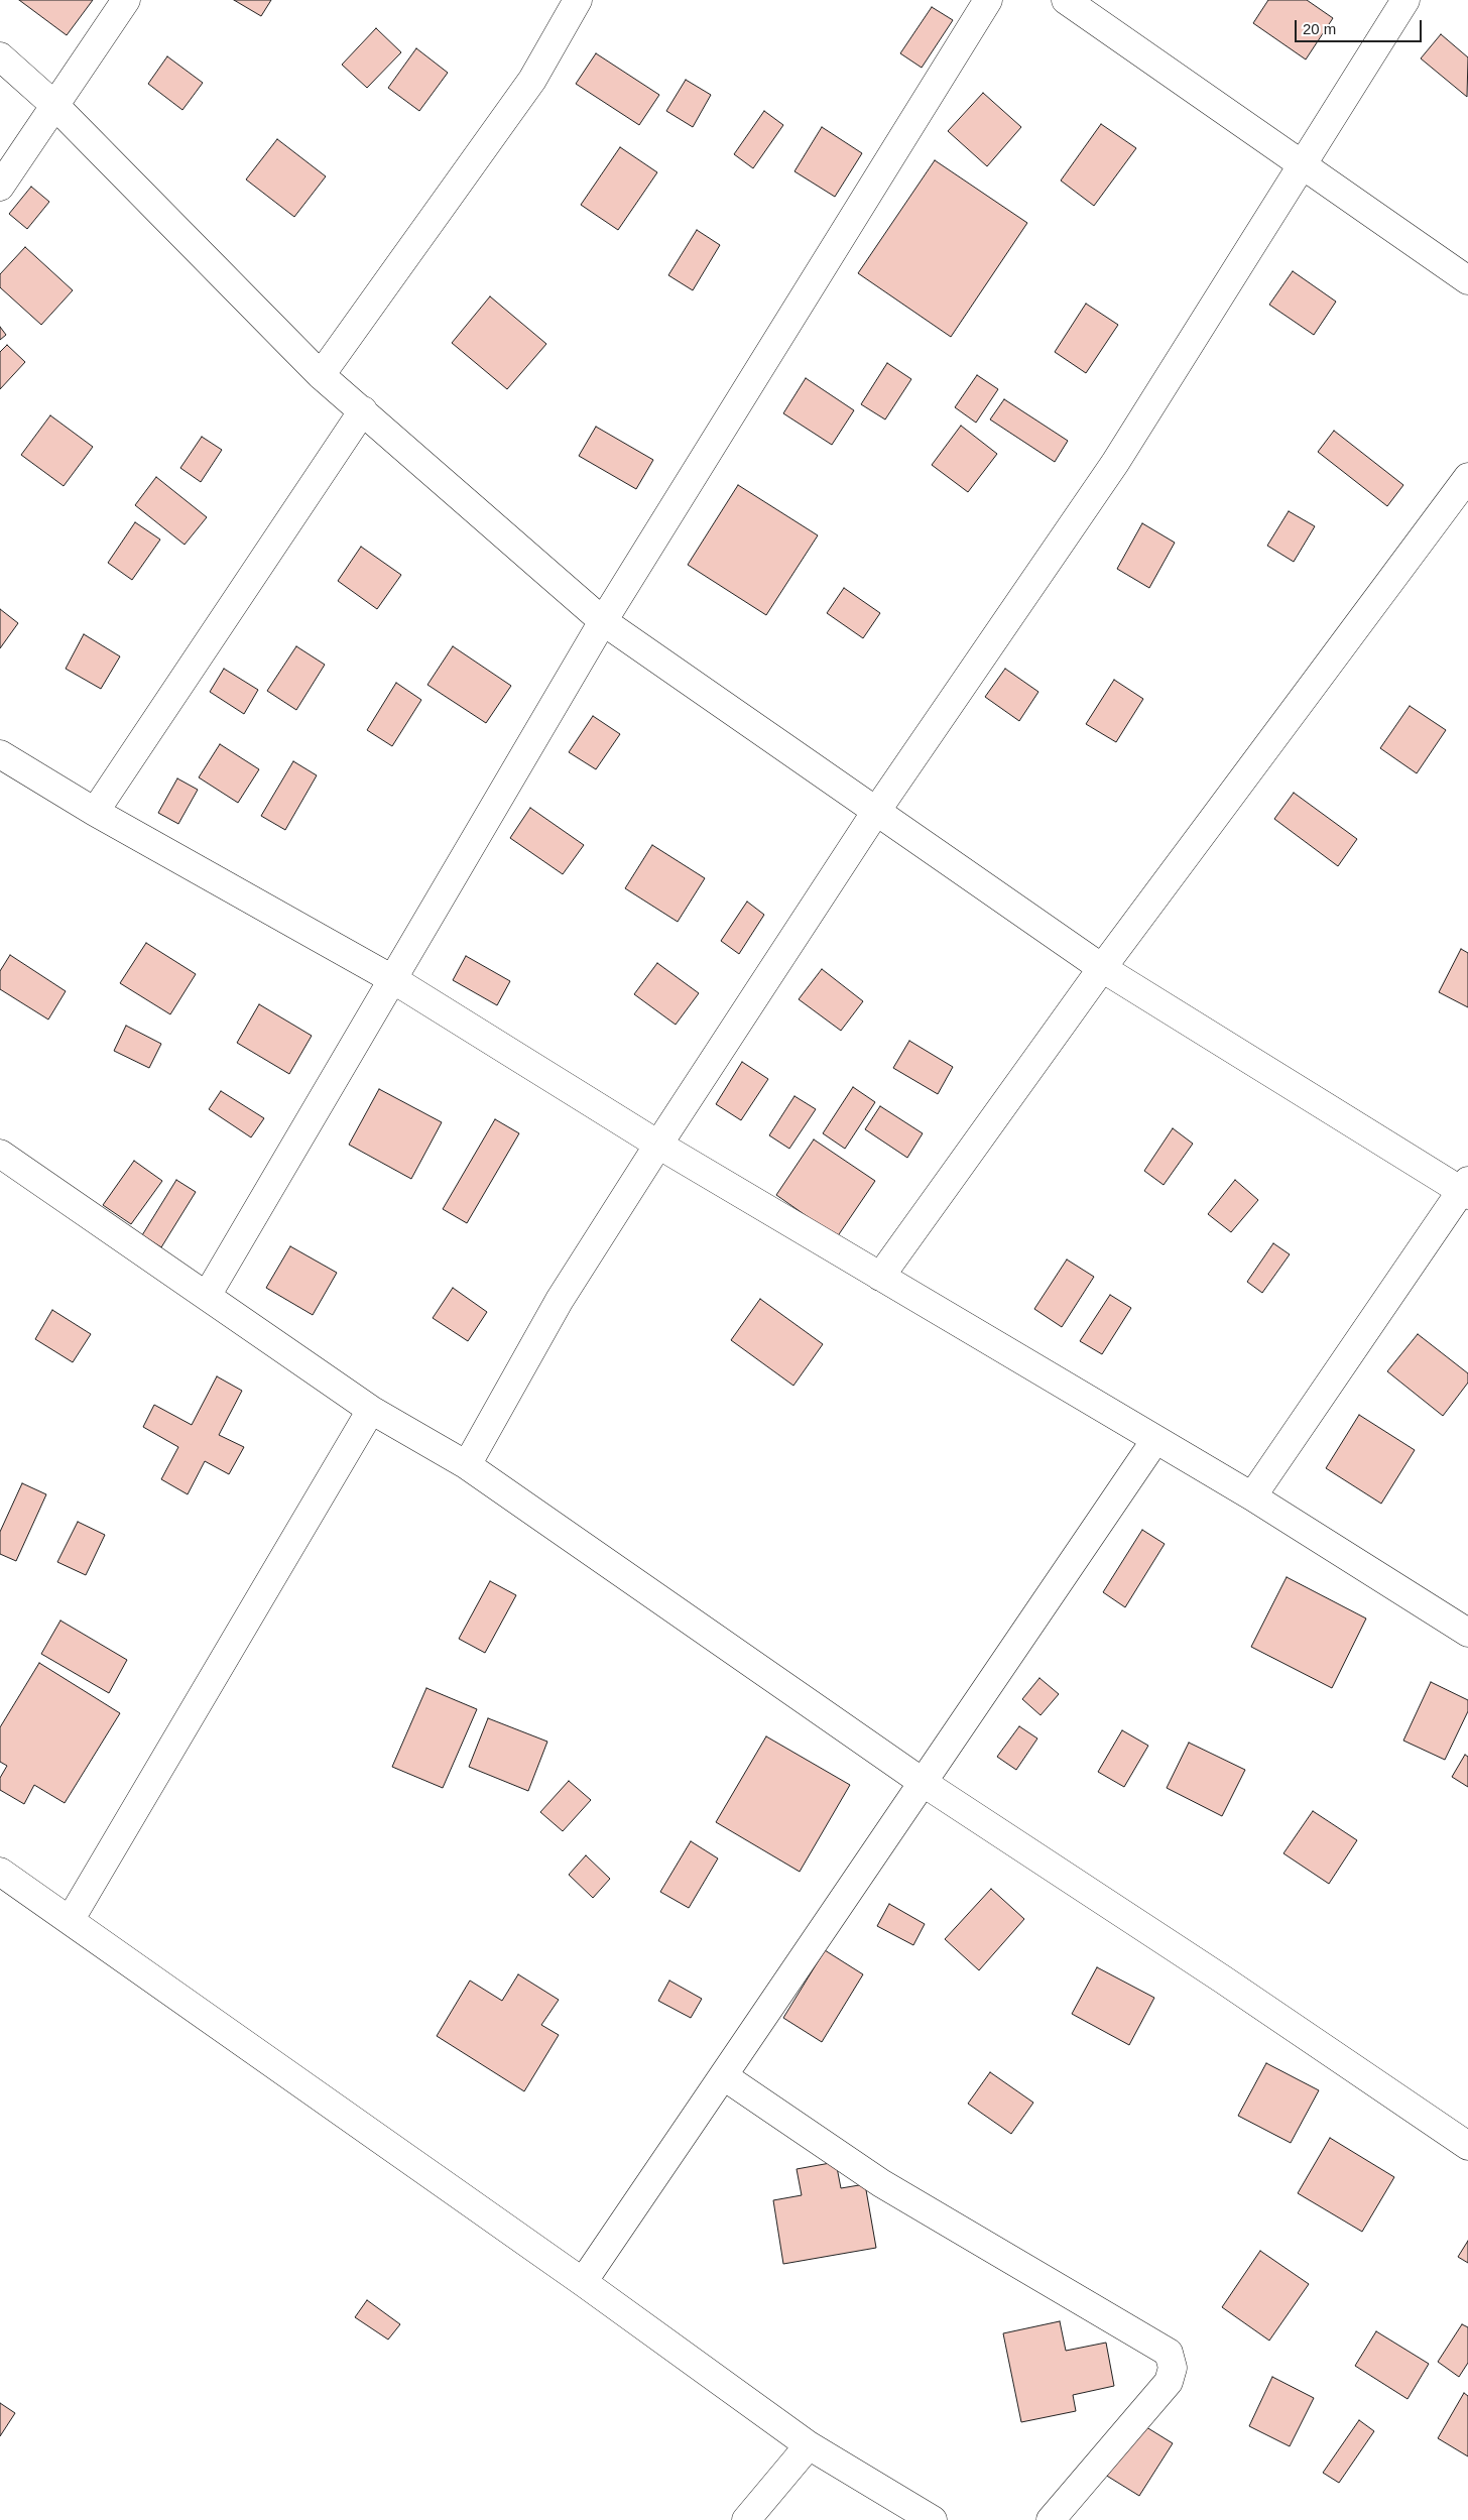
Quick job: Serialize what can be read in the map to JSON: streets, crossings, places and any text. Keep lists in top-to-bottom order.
{
  "scale_bar": "20 m"
}
